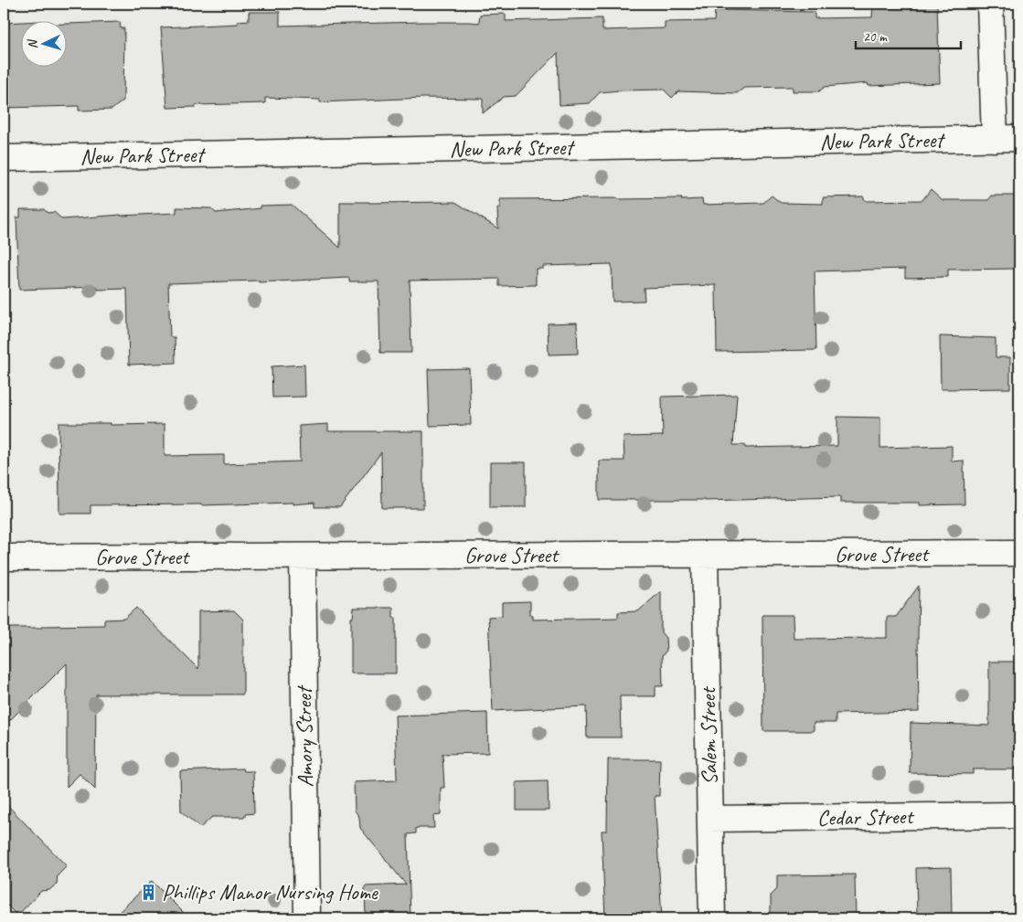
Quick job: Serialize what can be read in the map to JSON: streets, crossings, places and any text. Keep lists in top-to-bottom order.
{
  "streets": {
    "street": [
      "New Park Street",
      "Grove Street",
      "Salem Street",
      "Amory Street",
      "Cedar Street"
    ]
  },
  "crossings": [
    ["Grove Street", "Salem Street"],
    ["Grove Street", "Amory Street"],
    ["Salem Street", "Cedar Street"]
  ],
  "places": {
    "building": ["Phillips Manor Nursing Home"]
  },
  "scale_bar": "20 m",
  "north": "left"
}
